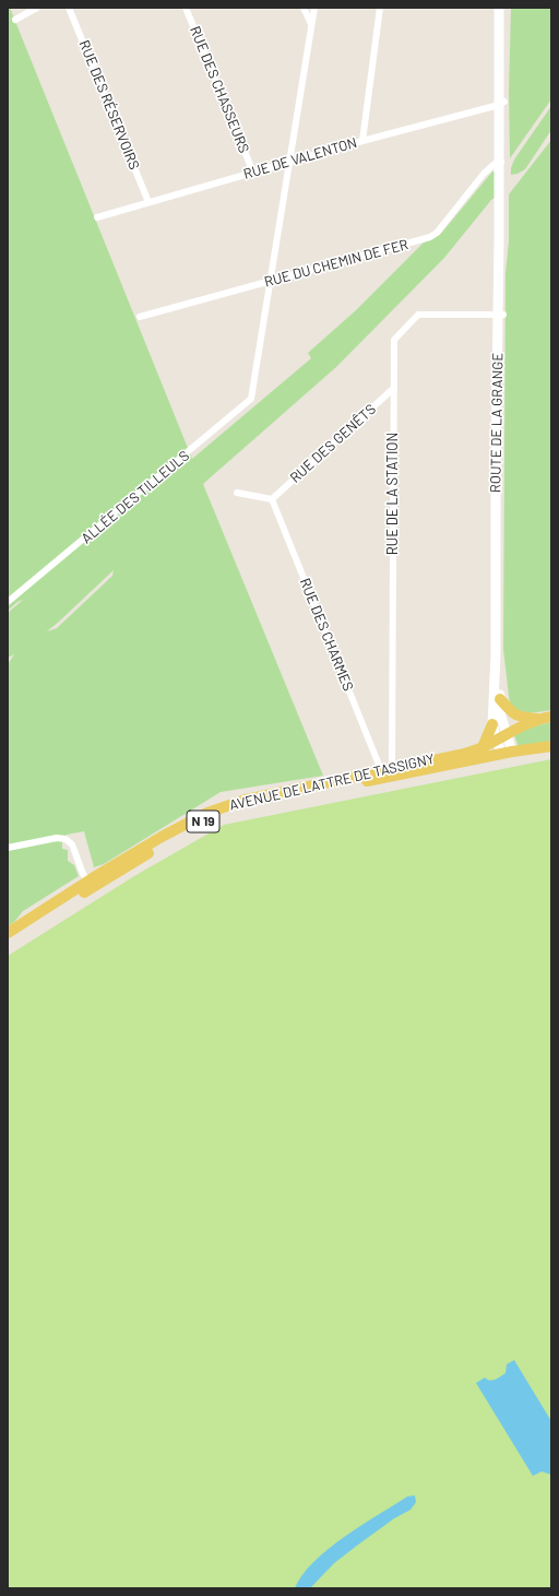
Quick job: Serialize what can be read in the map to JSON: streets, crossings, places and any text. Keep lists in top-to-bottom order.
{
  "streets": {
    "main road": ["ROUTE DE LA GRANGE", "AVENUE DE LATTRE DE TASSIGNY", "N 19"],
    "street": [
      "RUE DES CHASSEURS",
      "RUE DES RÉSERVOIRS",
      "RUE DE VALENTON",
      "RUE DU CHEMIN DE FER",
      "RUE DES GENÊTS",
      "RUE DE LA STATION",
      "ALLÉE DES TILLEULS",
      "RUE DES CHARMES"
    ]
  },
  "crossings": [
    ["RUE DES CHASSEURS", "RUE DE VALENTON"],
    ["RUE DES RÉSERVOIRS", "RUE DE VALENTON"],
    ["RUE DE VALENTON", "ROUTE DE LA GRANGE"],
    ["RUE DE VALENTON", "ALLÉE DES TILLEULS"],
    ["RUE DU CHEMIN DE FER", "ROUTE DE LA GRANGE"],
    ["RUE DU CHEMIN DE FER", "ALLÉE DES TILLEULS"],
    ["ROUTE DE LA GRANGE", "RUE DE LA STATION"],
    ["ROUTE DE LA GRANGE", "AVENUE DE LATTRE DE TASSIGNY"],
    ["RUE DES GENÊTS", "RUE DE LA STATION"],
    ["RUE DES GENÊTS", "RUE DES CHARMES"],
    ["RUE DE LA STATION", "RUE DES CHARMES"],
    ["RUE DE LA STATION", "AVENUE DE LATTRE DE TASSIGNY"],
    ["RUE DES CHARMES", "AVENUE DE LATTRE DE TASSIGNY"],
    ["AVENUE DE LATTRE DE TASSIGNY", "N 19"]
  ]
}
